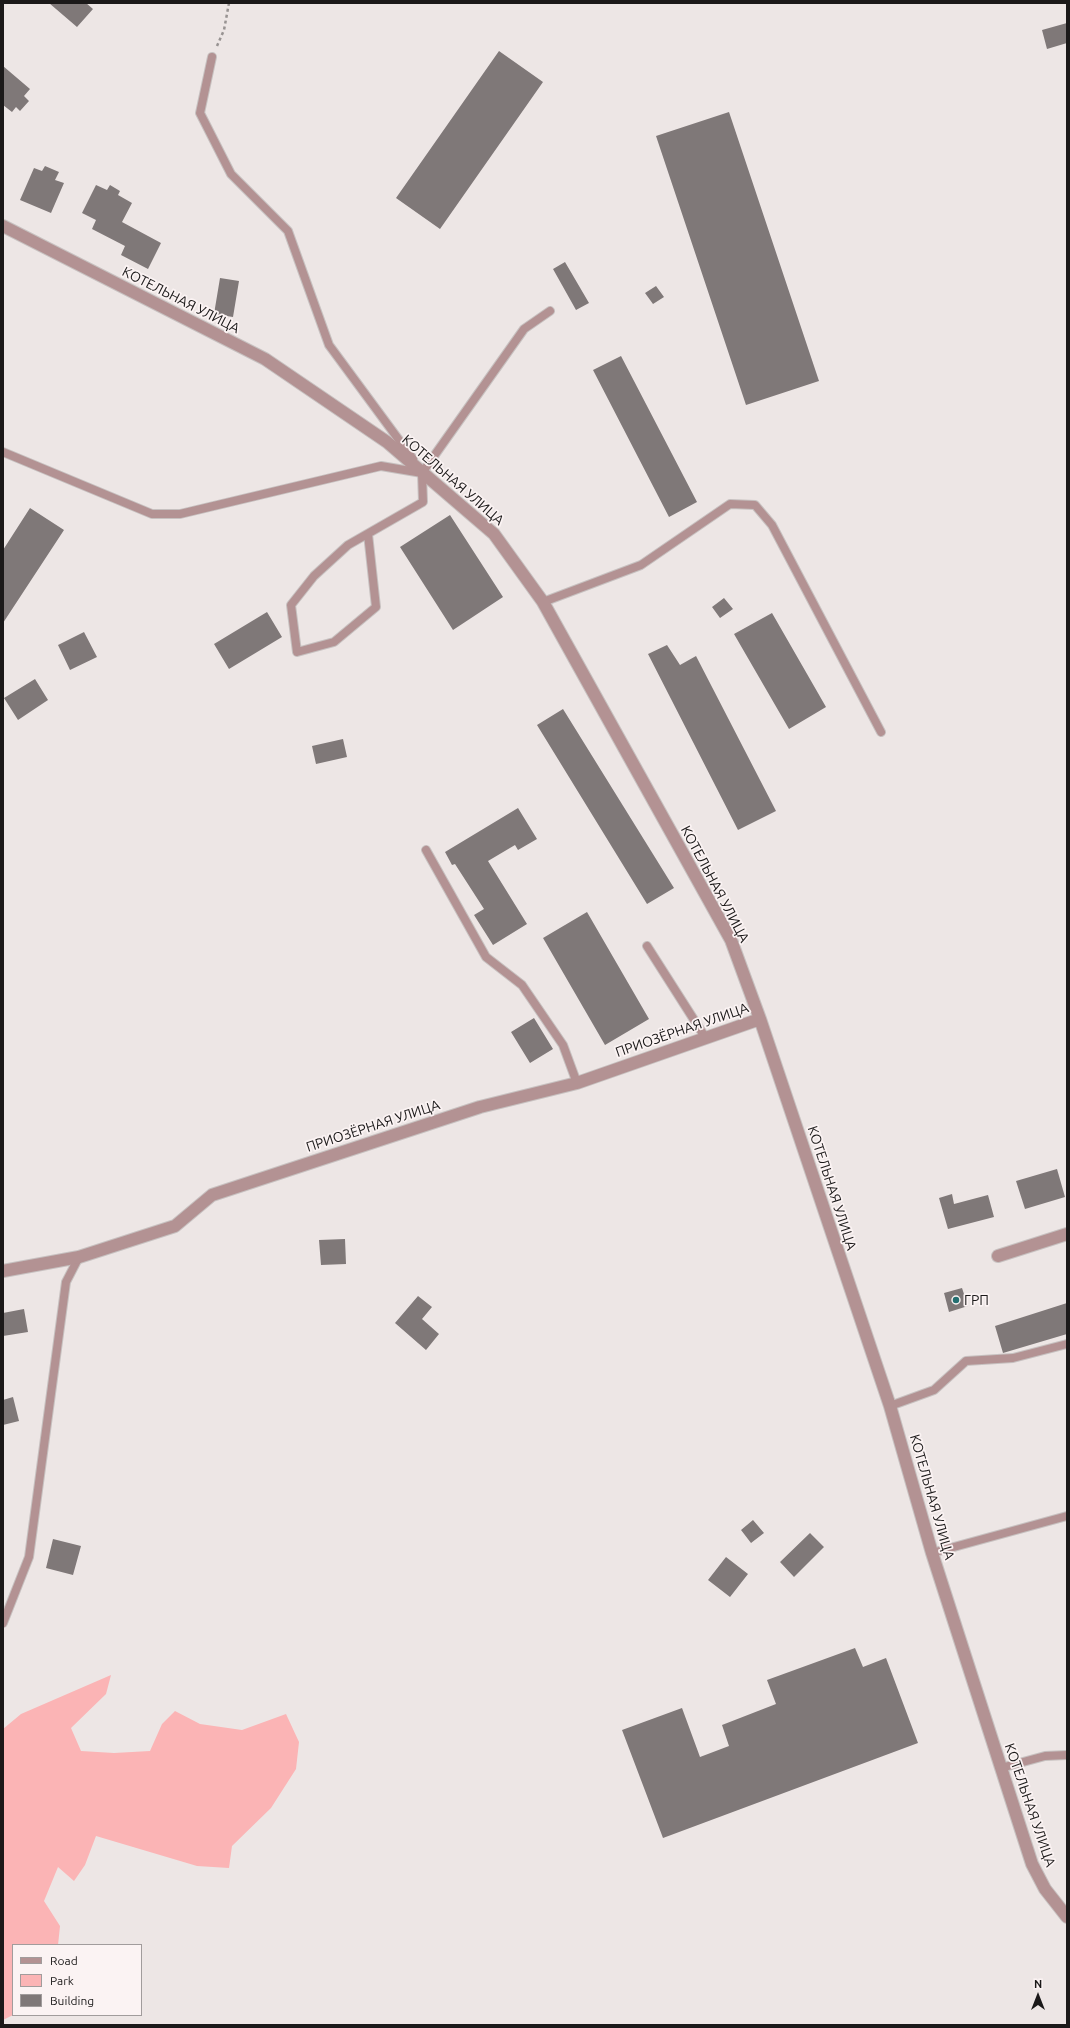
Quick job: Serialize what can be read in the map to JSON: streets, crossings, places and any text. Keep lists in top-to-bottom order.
{
  "streets": {
    "street": ["КОТЕЛЬНАЯ УЛИЦА", "ПРИОЗЁРНАЯ УЛИЦА"]
  },
  "crossings": [
    ["КОТЕЛЬНАЯ УЛИЦА", "ПРИОЗЁРНАЯ УЛИЦА"]
  ],
  "places": ["ГРП"],
  "legend": ["Road", "Park", "Building"],
  "north": "top"
}
